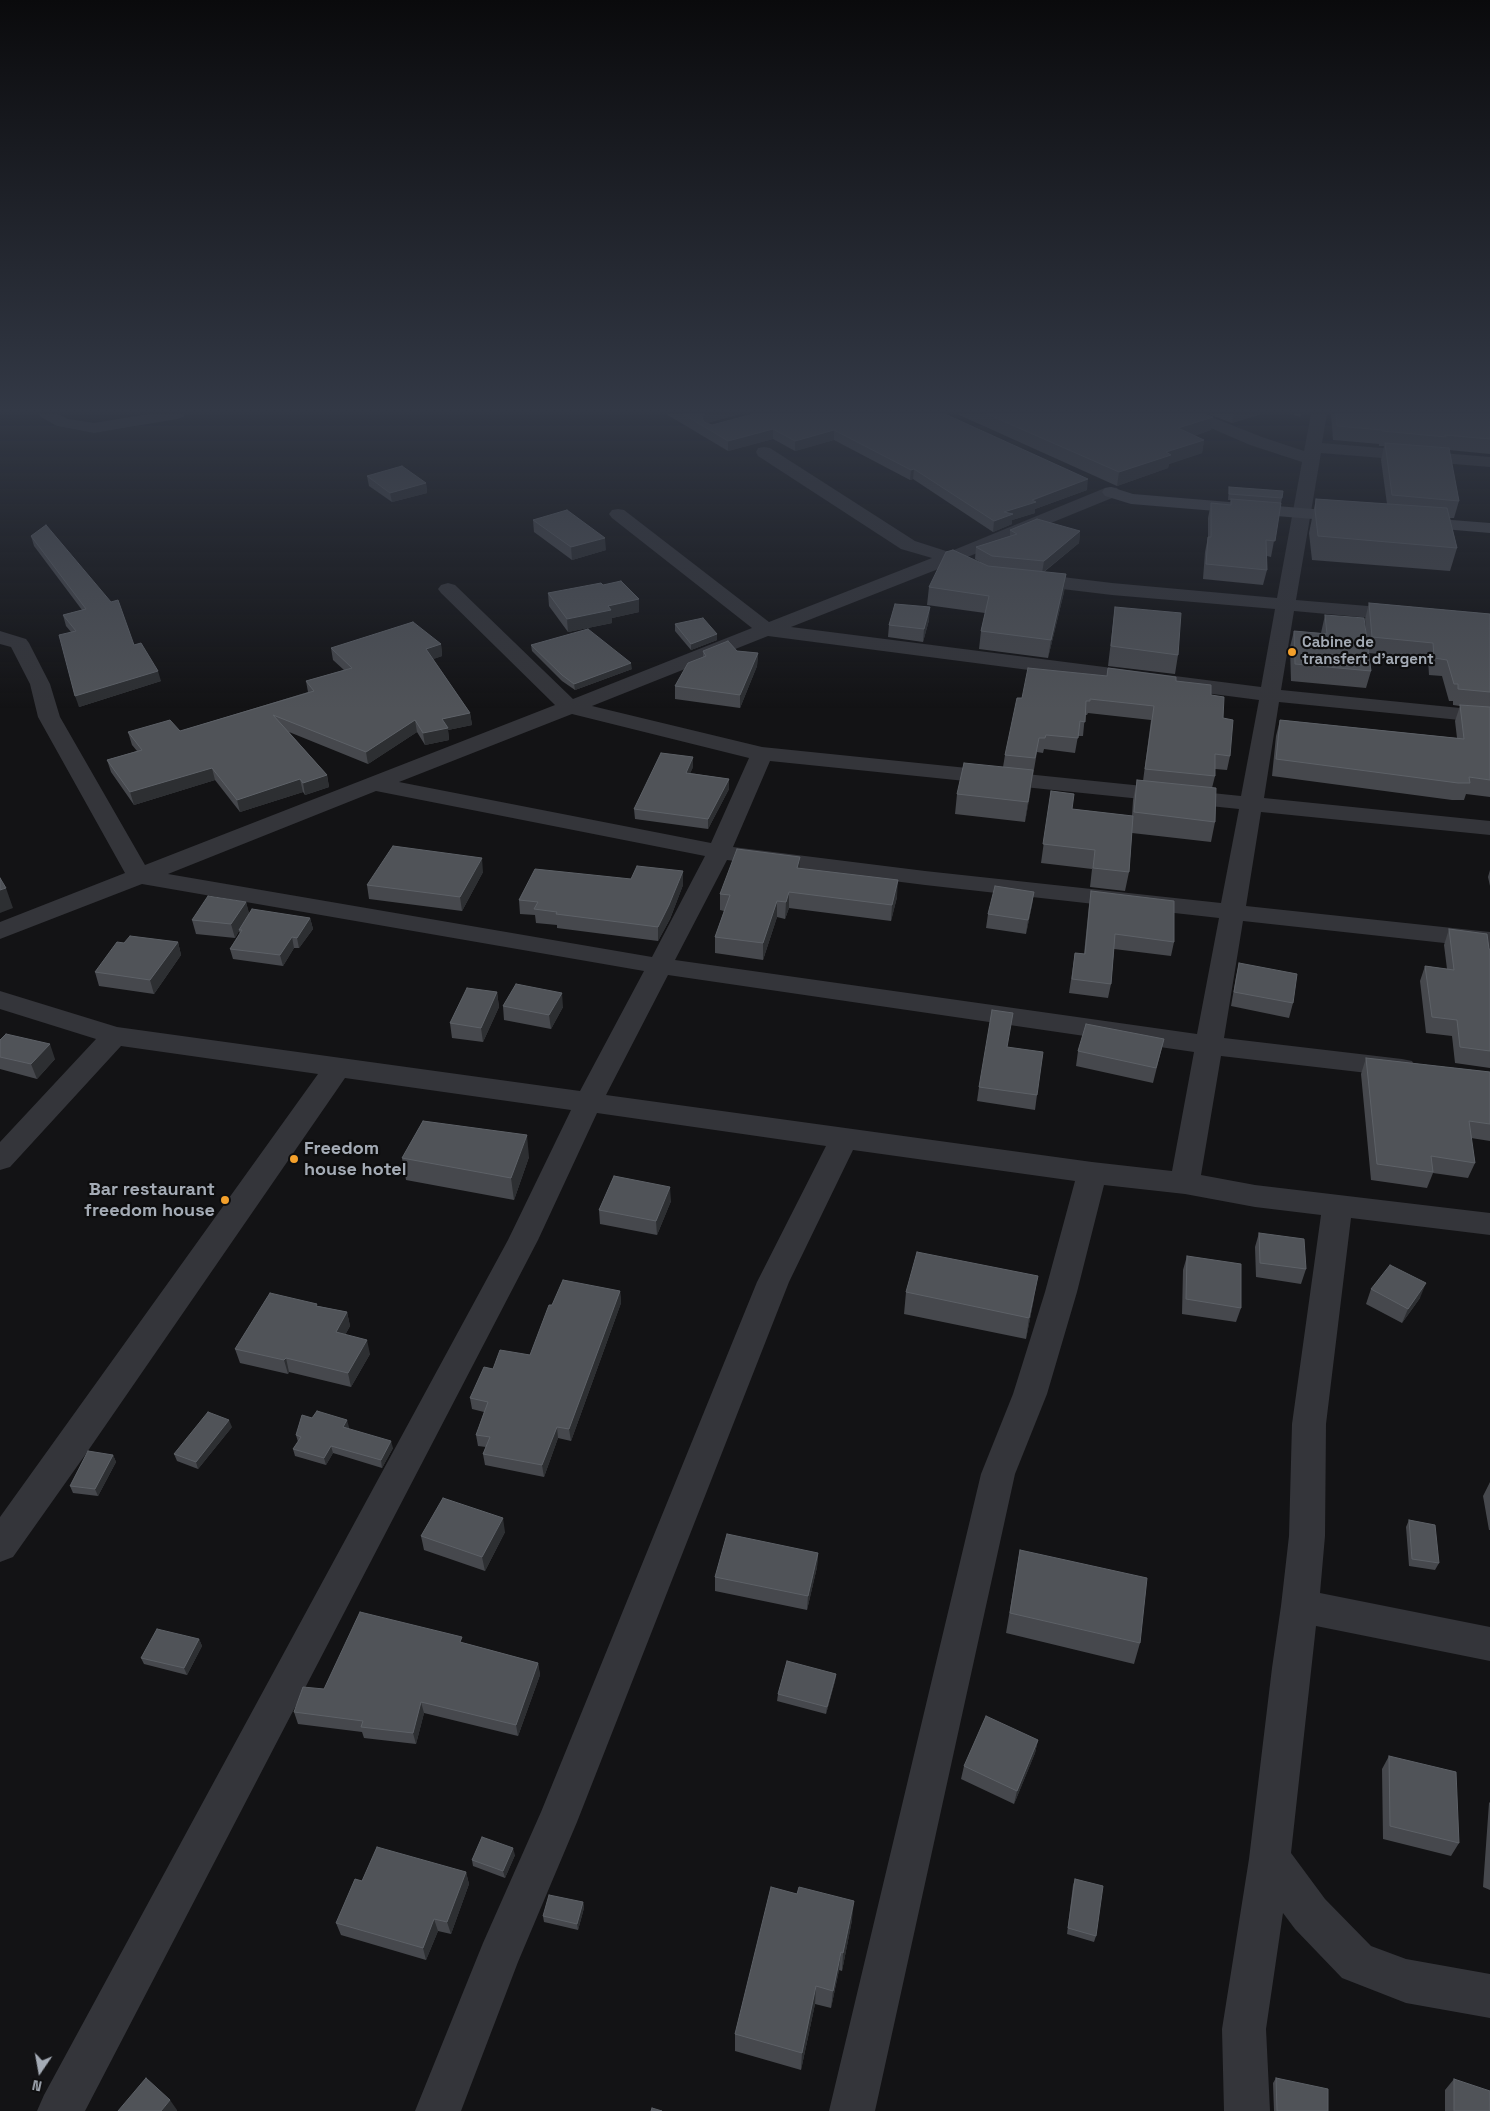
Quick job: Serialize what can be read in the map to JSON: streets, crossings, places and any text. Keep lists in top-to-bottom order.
{
  "places": ["Cabine de transfert d'argent", "Freedom house hotel", "Bar restaurant freedom house"],
  "north": "bottom"
}
